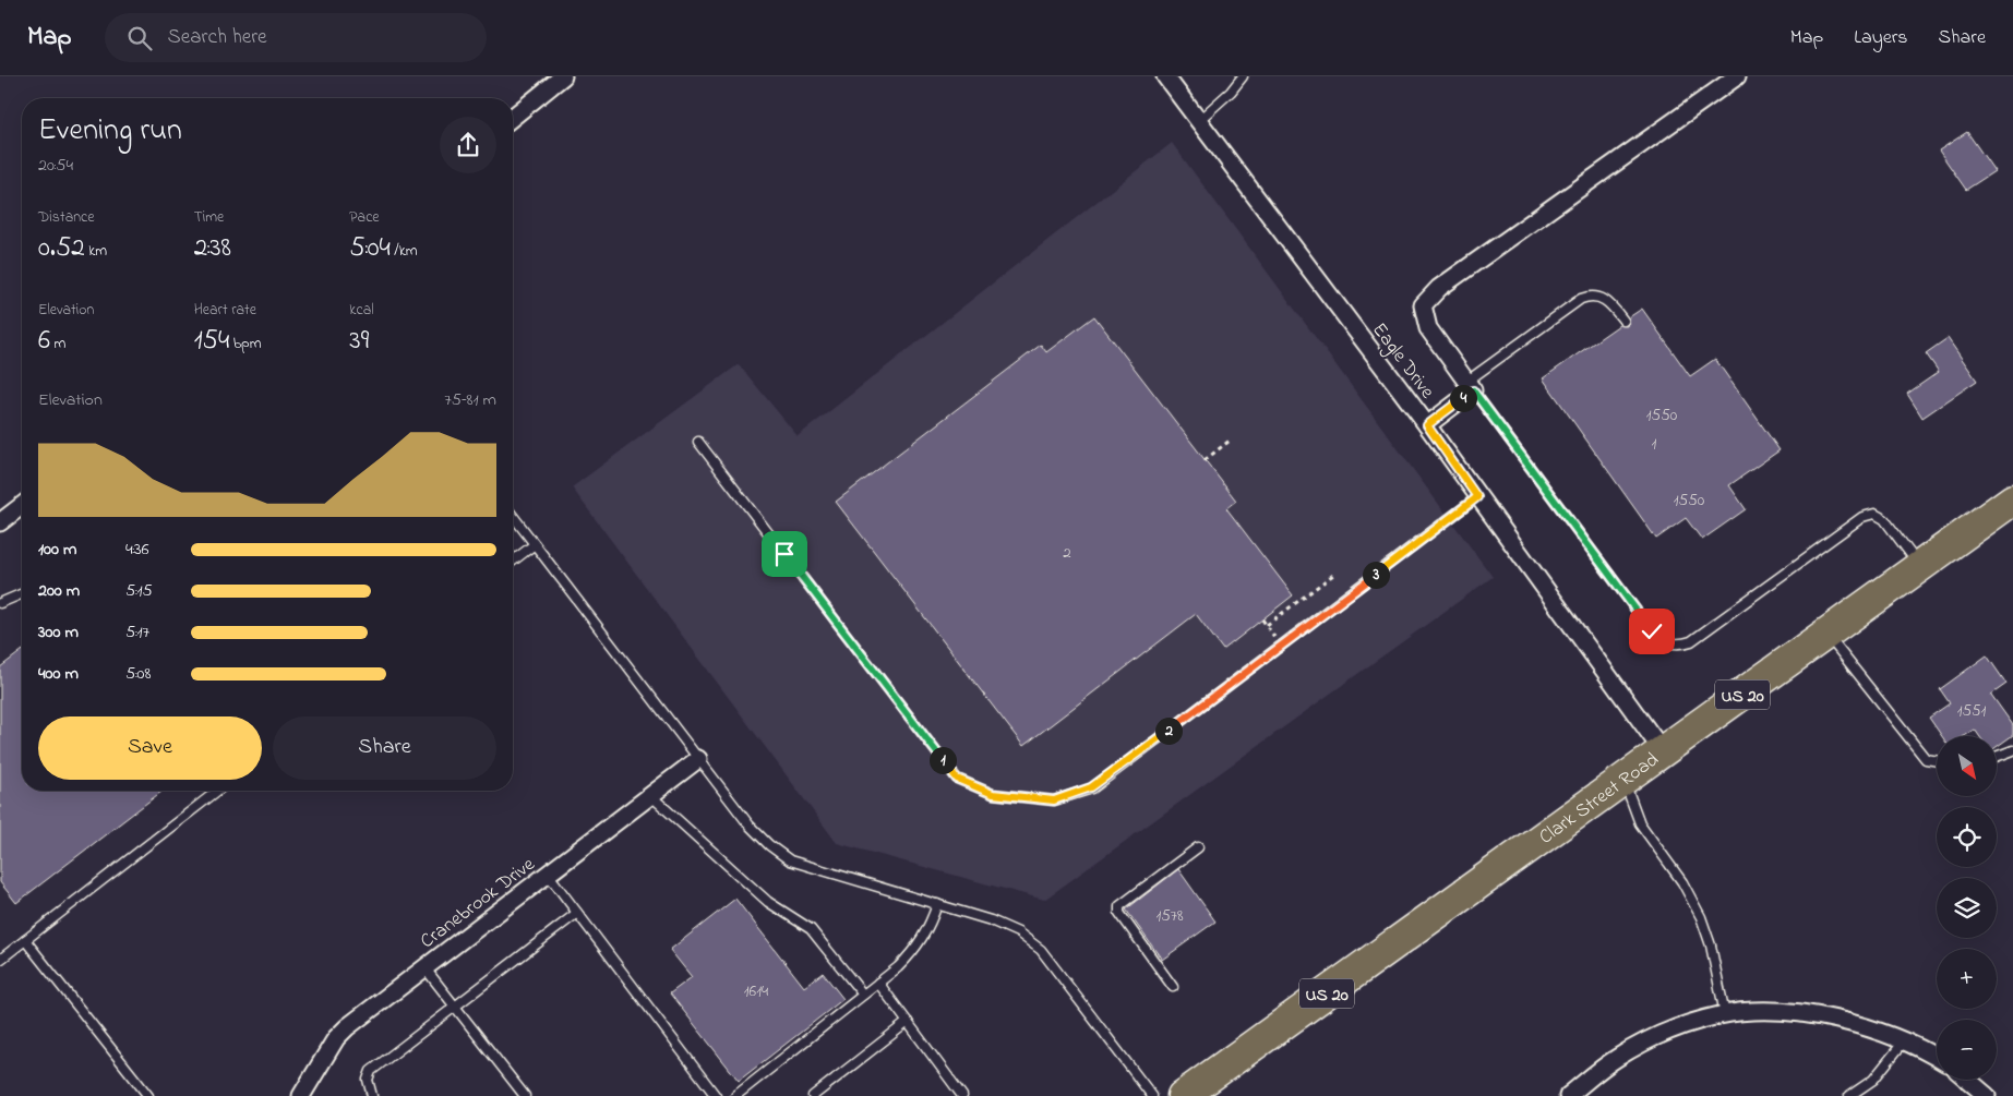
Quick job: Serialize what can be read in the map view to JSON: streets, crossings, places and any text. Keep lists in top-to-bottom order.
{
  "streets": {
    "highway": ["US 20", "Clark Street Road"],
    "street": ["Eagle Drive", "Cranebrook Drive"]
  },
  "crossings": [
    ["Eagle Drive", "Clark Street Road"]
  ],
  "house_numbers": [
    "1550",
    "1",
    "1550",
    "2",
    "1551",
    "1578",
    "1614"
  ],
  "north": "bottom right",
  "page": {
    "header": "Map",
    "search": "Search here",
    "nav": ["Map", "Layers", "Share"],
    "heading": ["Evening run", "20:54"],
    "stats": [
      ["Distance", "0.52 km"],
      ["Time", "2:38"],
      ["Pace", "5:04 /km"],
      ["Elevation", "6 m"],
      ["Heart rate", "154 bpm"],
      ["kcal", "39"]
    ],
    "chart": ["Elevation", "75–81 m"],
    "pins": [
      "4",
      "3",
      "2",
      "1"
    ],
    "list": [
      {
        "name": "100 m",
        "note": "4:36"
      },
      {
        "name": "200 m",
        "note": "5:15"
      },
      {
        "name": "300 m",
        "note": "5:17"
      },
      {
        "name": "400 m",
        "note": "5:08"
      }
    ],
    "buttons": ["Save", "Share"],
    "map_buttons": ["+", "−"]
  }
}
